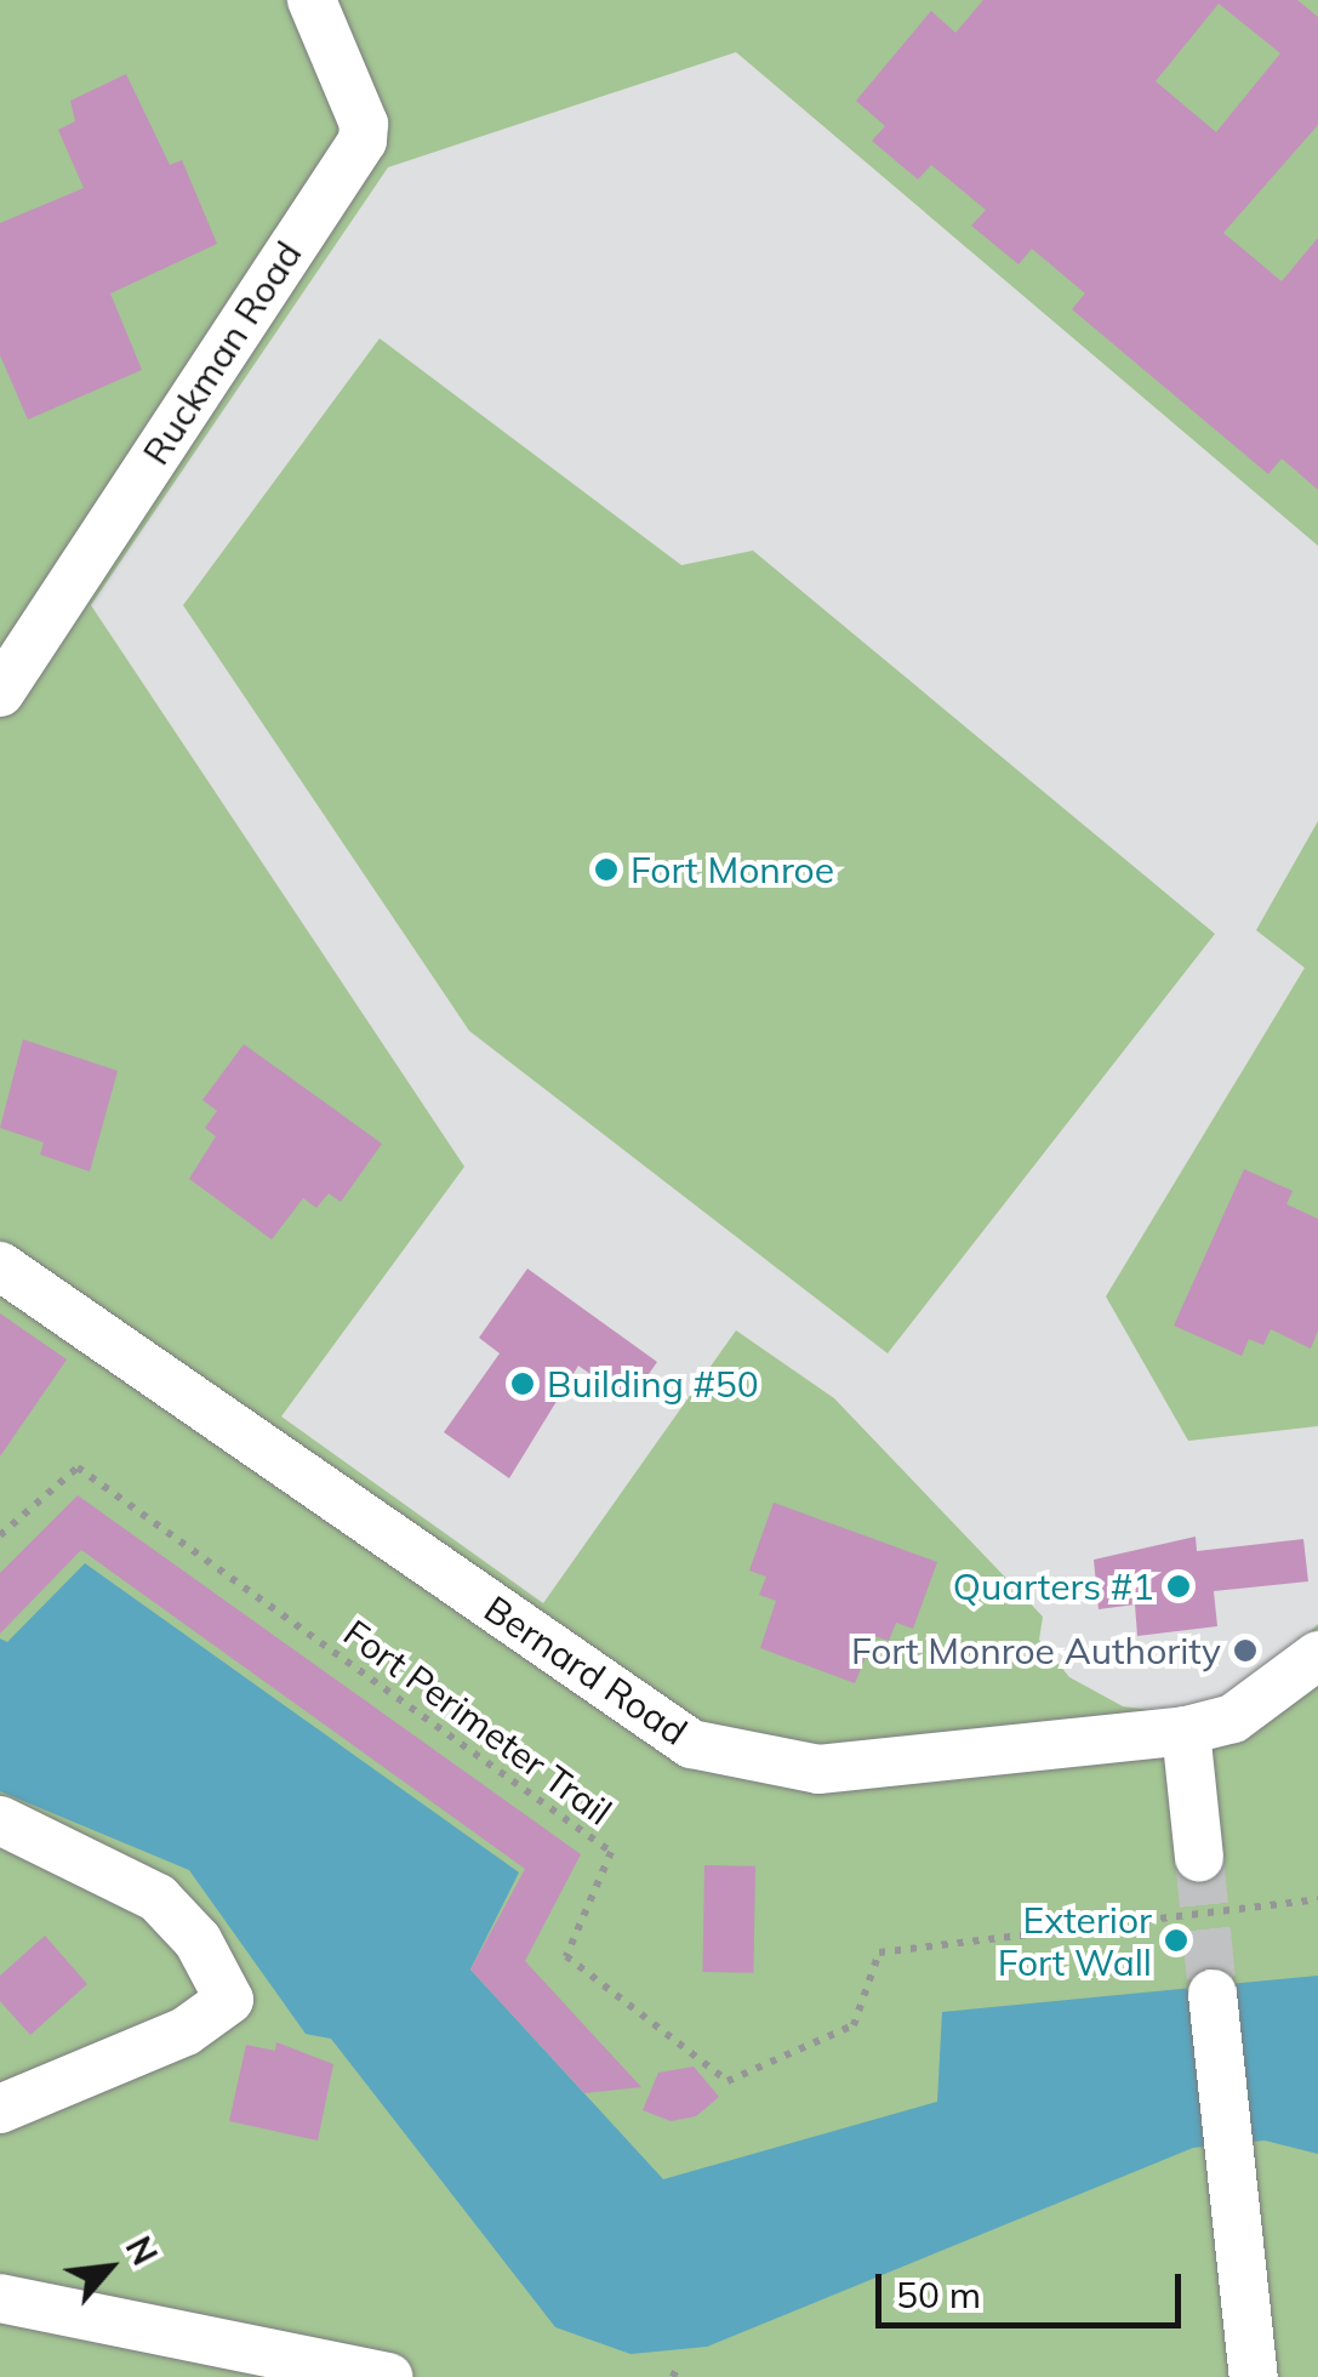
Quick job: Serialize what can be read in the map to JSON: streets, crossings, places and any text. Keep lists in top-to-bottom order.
{
  "streets": {
    "street": ["Ruckman Road", "Bernard Road"],
    "path": ["Fort Perimeter Trail"]
  },
  "places": [
    "Fort Monroe",
    "Building #50",
    "Quarters #1",
    "Fort Monroe Authority",
    "Exterior Fort Wall"
  ],
  "scale_bar": "50 m",
  "north": "top right"
}
